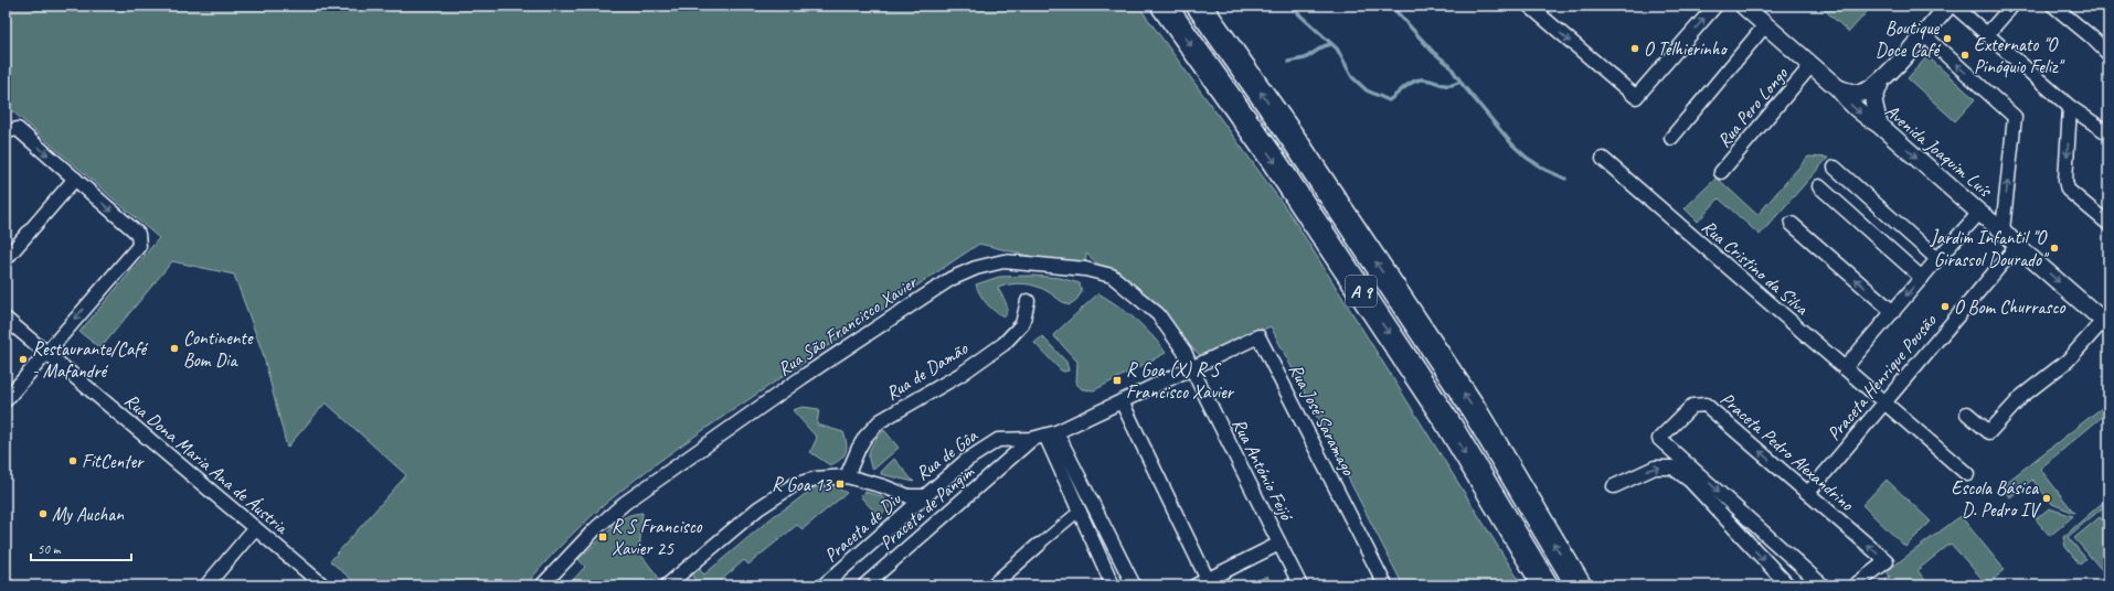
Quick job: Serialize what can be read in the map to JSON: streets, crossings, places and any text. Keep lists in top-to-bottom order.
{
  "streets": {
    "highway": ["A 9"],
    "street": [
      "Rua Pero Longo",
      "Avenida Joaquim Luís",
      "Rua Cristino da Silva",
      "Rua São Francisco Xavier",
      "Rua de Damão",
      "Praceta Henrique Pousão",
      "Rua José Saramago",
      "Praceta Pedro Alexandrino",
      "Rua de Gôa",
      "Rua Dona Maria Ana de Áustria",
      "Rua António Feijó",
      "Praceta de Pangim",
      "Praceta de Diu"
    ]
  },
  "crossings": [
    ["Rua Pero Longo", "Avenida Joaquim Luís"],
    ["Avenida Joaquim Luís", "Praceta Henrique Pousão"],
    ["Rua Cristino da Silva", "Praceta Henrique Pousão"],
    ["Rua São Francisco Xavier", "Rua José Saramago"],
    ["Rua São Francisco Xavier", "Rua de Gôa"],
    ["Rua São Francisco Xavier", "Rua António Feijó"],
    ["Rua de Damão", "Rua de Gôa"],
    ["Praceta Henrique Pousão", "Praceta Pedro Alexandrino"],
    ["Rua José Saramago", "Rua de Gôa"],
    ["Rua José Saramago", "Rua António Feijó"],
    ["Rua de Gôa", "Rua António Feijó"],
    ["Rua de Gôa", "Praceta de Pangim"],
    ["Rua de Gôa", "Praceta de Diu"]
  ],
  "places": {
    "other": [
      "Boutique Doce Café",
      "O Telhierinho",
      "Externato \"O Pinóquio Feliz\"",
      "Jardim Infantil \"O Girassol Dourado\"",
      "O Bom Churrasco",
      "Continente Bom Dia",
      "Restaurante/Café - Mafandré",
      "FitCenter",
      "Escola Básica D. Pedro IV",
      "My Auchan"
    ],
    "transit": ["R Goa (X) R S Francisco Xavier", "R Goa 13", "R S Francisco Xavier 25"]
  },
  "scale_bar": "50 m"
}
